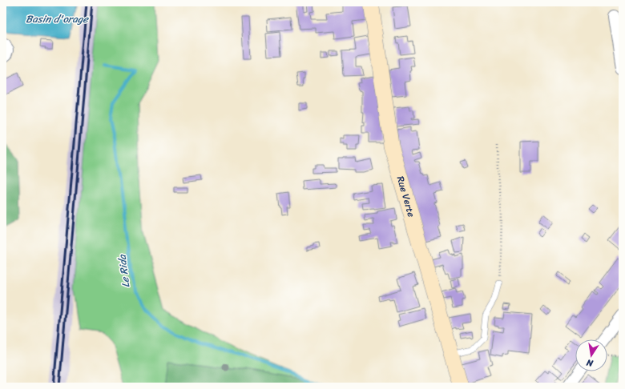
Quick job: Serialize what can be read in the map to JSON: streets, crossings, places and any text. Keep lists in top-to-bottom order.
{
  "streets": {
    "street": ["Rue Verte"]
  },
  "water": ["Basin d'orage", "Le Rida"],
  "north": "bottom"
}
